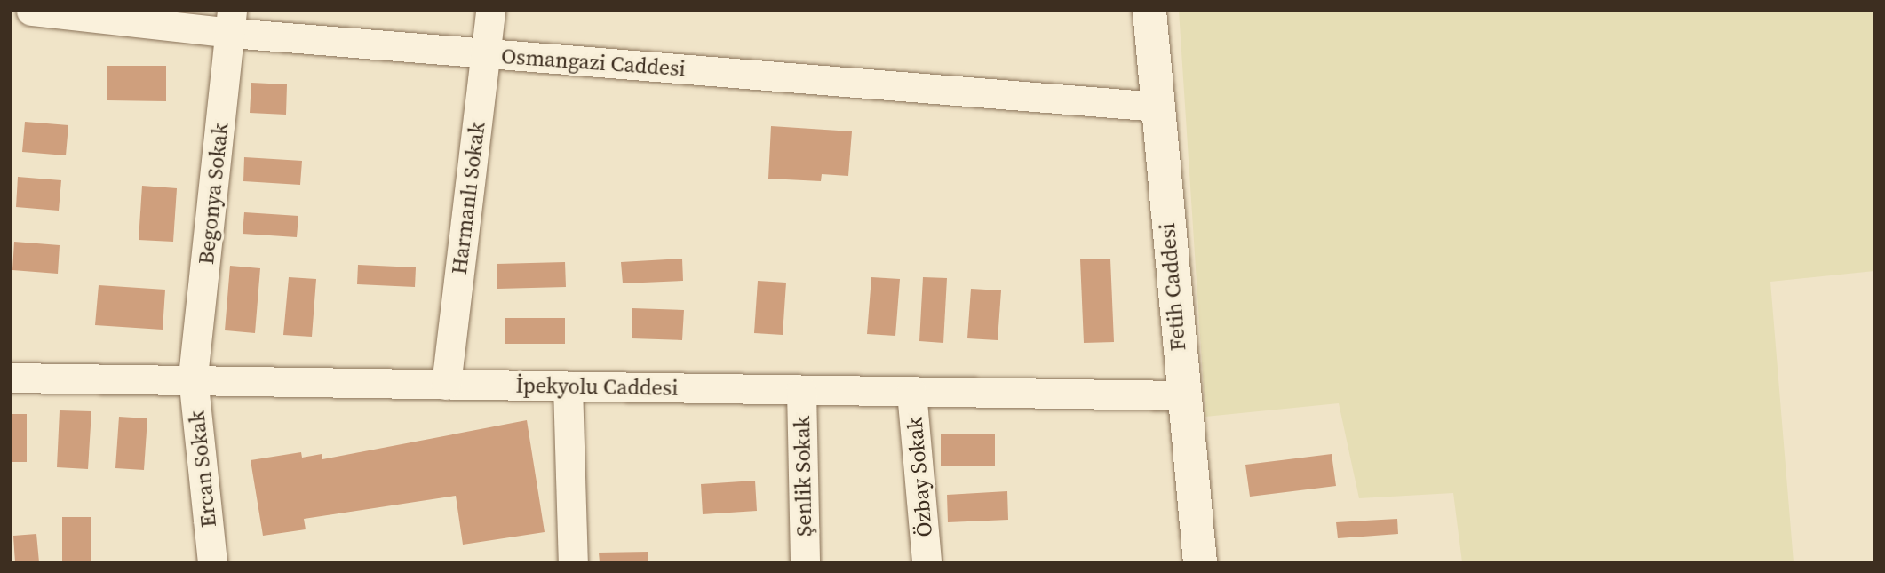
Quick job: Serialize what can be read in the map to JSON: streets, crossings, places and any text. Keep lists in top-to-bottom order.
{
  "streets": {
    "street": [
      "Osmangazi Caddesi",
      "Begonya Sokak",
      "Harmanlı Sokak",
      "Fetih Caddesi",
      "İpekyolu Caddesi",
      "Ercan Sokak",
      "Şenlik Sokak",
      "Özbay Sokak"
    ]
  },
  "crossings": [
    ["Osmangazi Caddesi", "Begonya Sokak"],
    ["Osmangazi Caddesi", "Harmanlı Sokak"],
    ["Osmangazi Caddesi", "Fetih Caddesi"],
    ["Begonya Sokak", "İpekyolu Caddesi"],
    ["Begonya Sokak", "Ercan Sokak"],
    ["Harmanlı Sokak", "İpekyolu Caddesi"],
    ["Fetih Caddesi", "İpekyolu Caddesi"],
    ["İpekyolu Caddesi", "Ercan Sokak"],
    ["İpekyolu Caddesi", "Şenlik Sokak"],
    ["İpekyolu Caddesi", "Özbay Sokak"]
  ]
}
